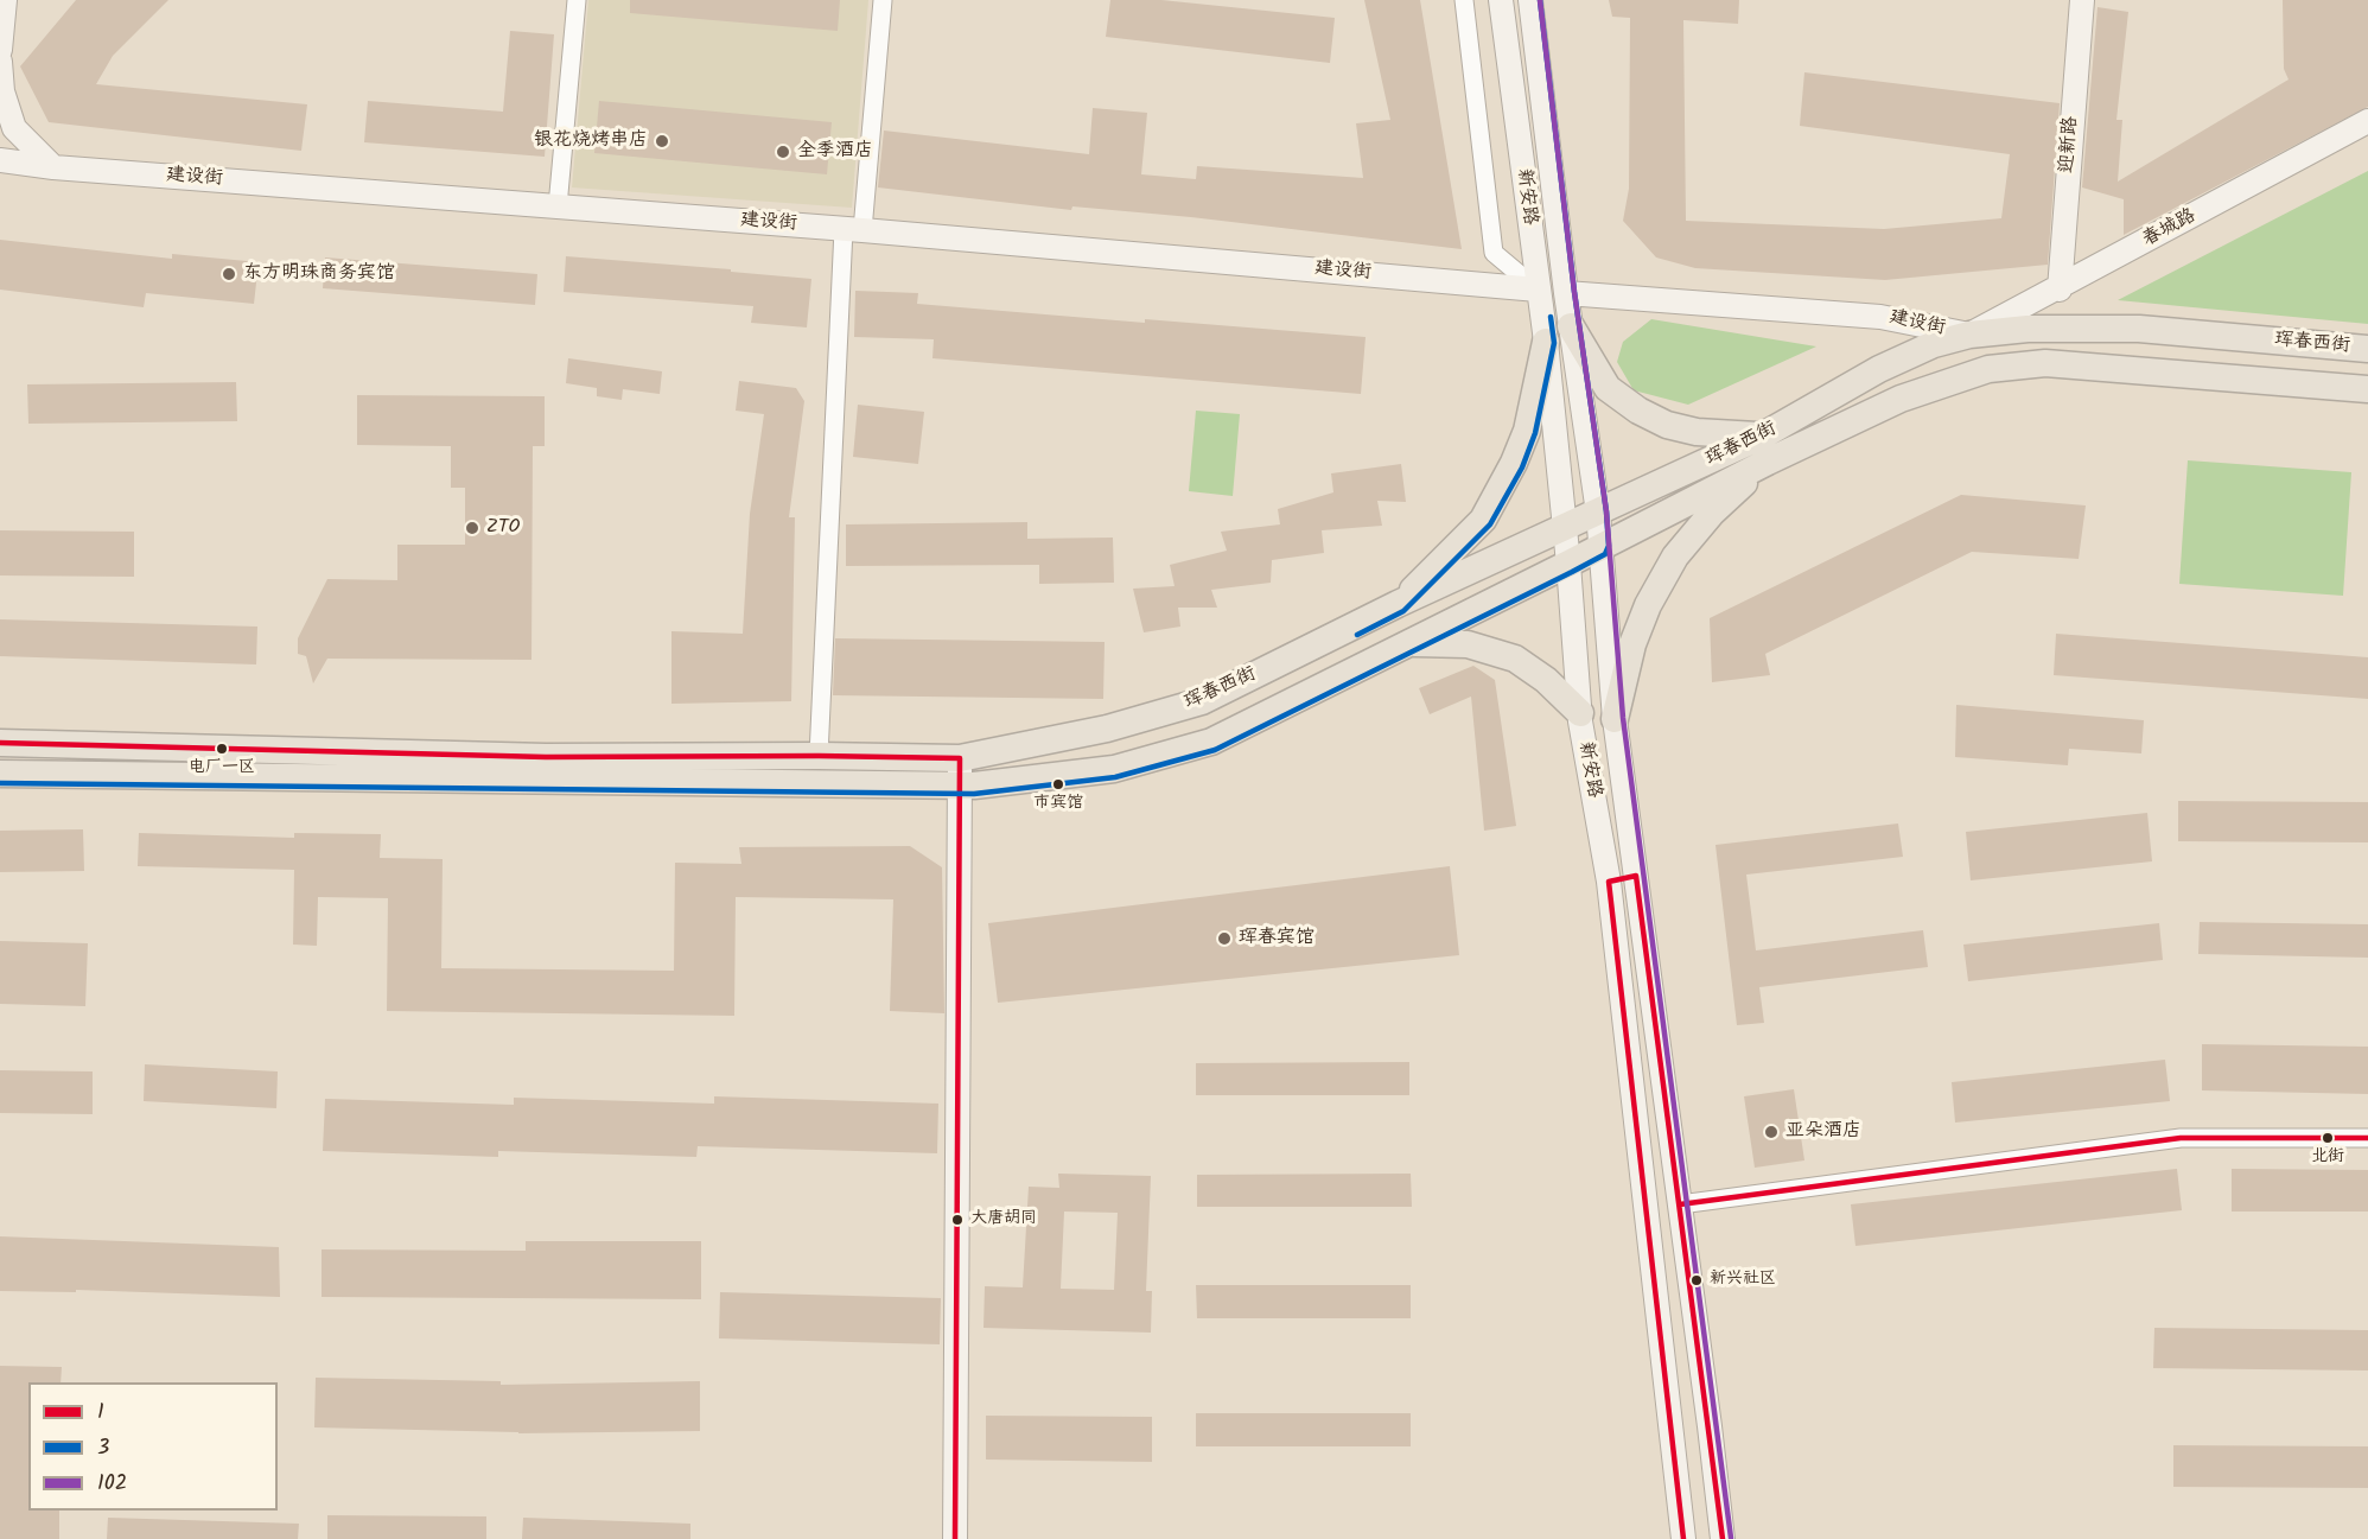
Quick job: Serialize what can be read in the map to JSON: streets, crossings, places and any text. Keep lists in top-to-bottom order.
{
  "streets": {
    "main road": ["珲春西街"],
    "street": [
      "迎新路",
      "建设街",
      "新安路",
      "春城路"
    ]
  },
  "crossings": [
    ["迎新路", "春城路"],
    ["建设街", "新安路"],
    ["建设街", "春城路"],
    ["建设街", "珲春西街"],
    ["新安路", "珲春西街"],
    ["春城路", "珲春西街"]
  ],
  "places": [
    "银花烧烤串店",
    "全季酒店",
    "东方明珠商务宾馆",
    "ZTO",
    "电厂一区",
    "市宾馆",
    "珲春宾馆",
    "亚朵酒店",
    "北街",
    "大唐胡同",
    "新兴社区"
  ],
  "lines": ["transit line 3", "transit line 102", "transit line 1"],
  "legend": ["1", "3", "102"]
}
